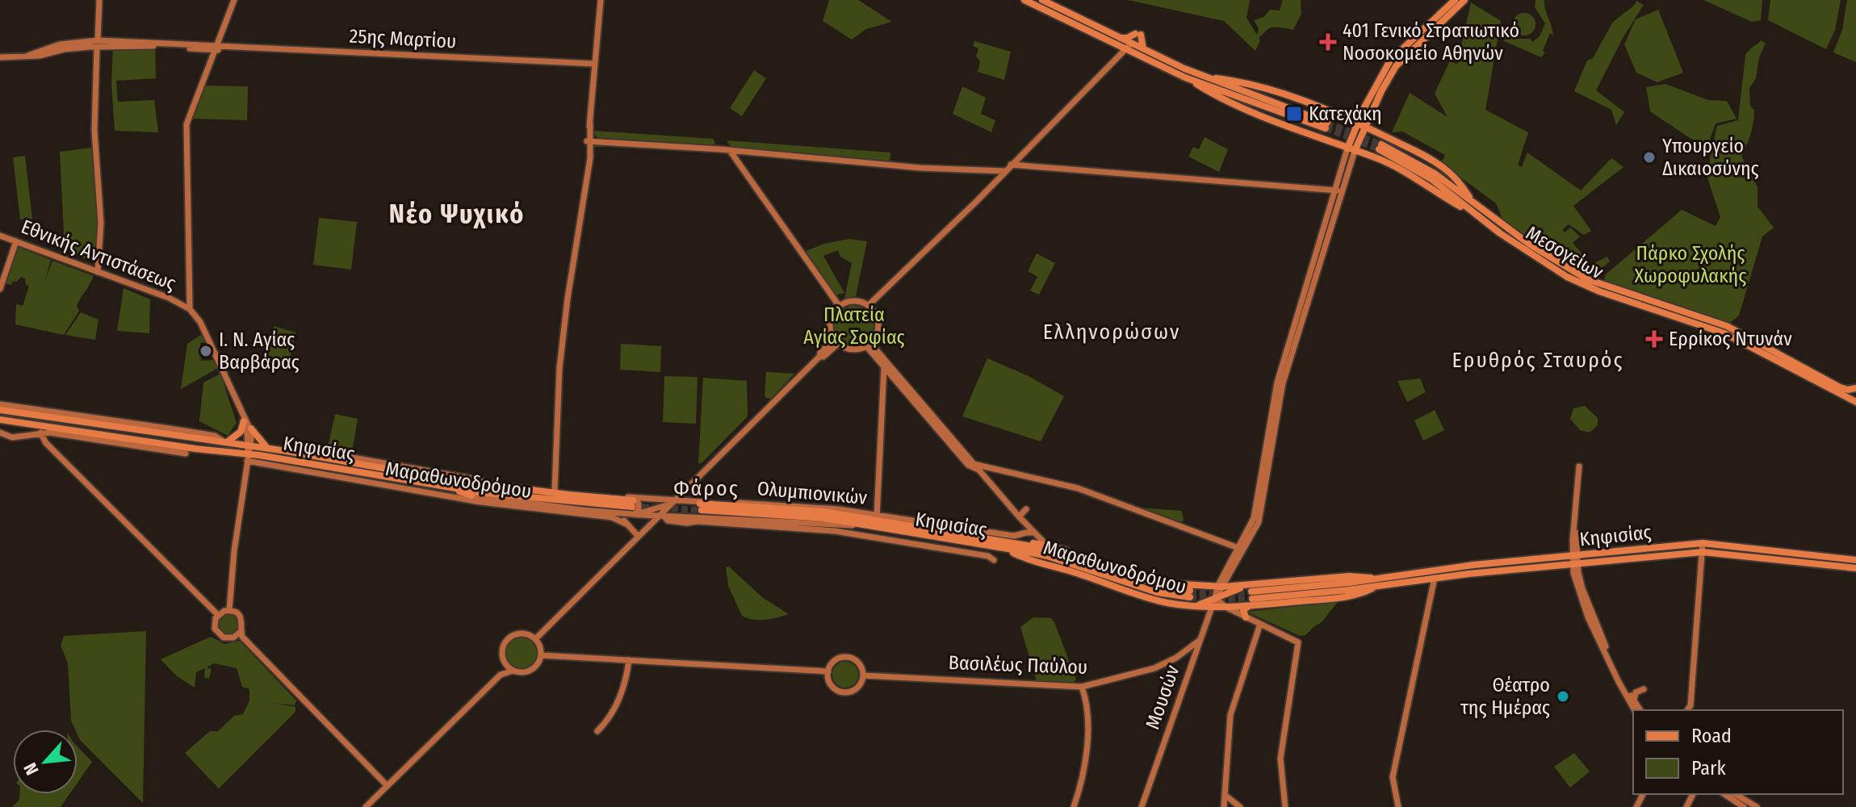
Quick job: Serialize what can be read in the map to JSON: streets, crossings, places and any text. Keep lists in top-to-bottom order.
{
  "streets": {
    "main road": ["Μεσογείων", "Κηφισίας", "Μαραθωνοδρόμου"],
    "street": [
      "25ης Μαρτίου",
      "Εθνικής Αντιστάσεως",
      "Ολυμπιονικών",
      "Βασιλέως Παύλου",
      "Μουσών"
    ]
  },
  "crossings": [
    ["Εθνικής Αντιστάσεως", "Κηφισίας"],
    ["Εθνικής Αντιστάσεως", "Μαραθωνοδρόμου"],
    ["Κηφισίας", "Μαραθωνοδρόμου"],
    ["Κηφισίας", "Ολυμπιονικών"],
    ["Κηφισίας", "Μουσών"],
    ["Βασιλέως Παύλου", "Μουσών"]
  ],
  "districts": [
    "Νέο Ψυχικό",
    "Ελληνορώσων",
    "Ερυθρός Σταυρός",
    "Φάρος"
  ],
  "parks": ["Πάρκο Σχολής Χωροφυλακής", "Πλατεία Αγίας Σοφίας"],
  "places": {
    "health": ["401 Γενικό Στρατιωτικό Νοσοκομείο Αθηνών", "Ερρίκος Ντυνάν"],
    "transit": ["Κατεχάκη"],
    "other": ["Υπουργείο Δικαιοσύνης", "Ι. Ν. Αγίας Βαρβάρας", "Θέατρο της Ημέρας"]
  },
  "legend": ["Road", "Park"],
  "north": "bottom left"
}
